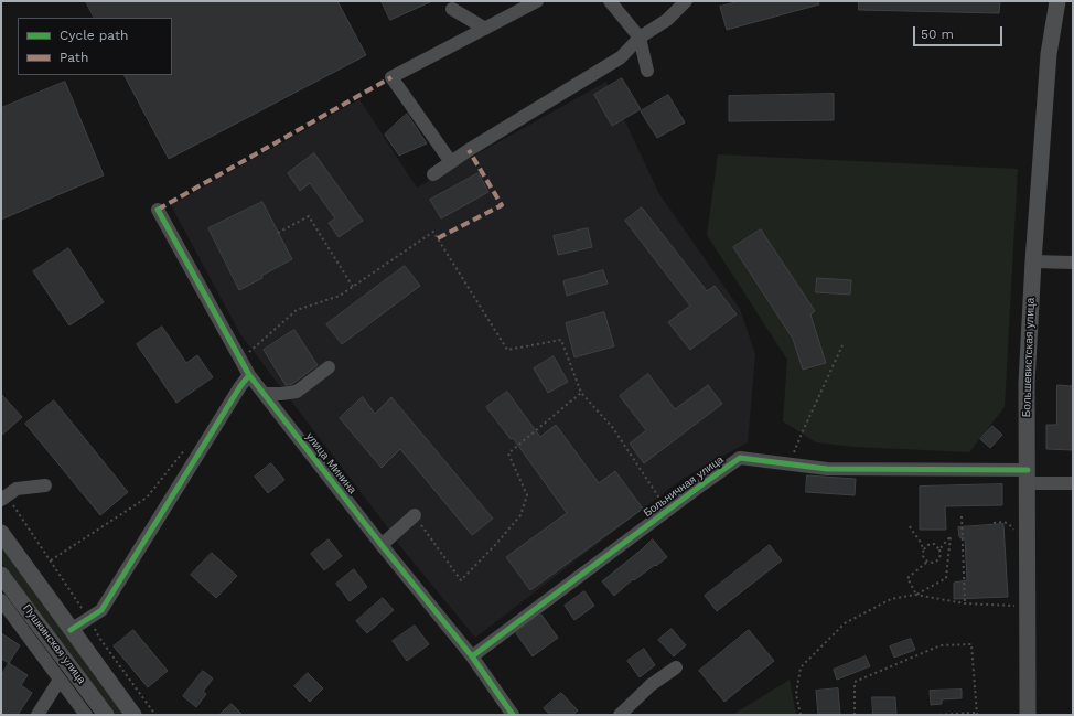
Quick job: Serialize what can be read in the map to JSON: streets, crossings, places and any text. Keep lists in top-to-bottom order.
{
  "streets": {
    "main road": ["Большевистская улица", "Пушкинская улица"],
    "street": ["улица Минина", "Больничная улица"]
  },
  "crossings": [
    ["Большевистская улица", "Больничная улица"],
    ["улица Минина", "Больничная улица"]
  ],
  "legend": ["Cycle path", "Path"],
  "scale_bar": "50 m"
}
